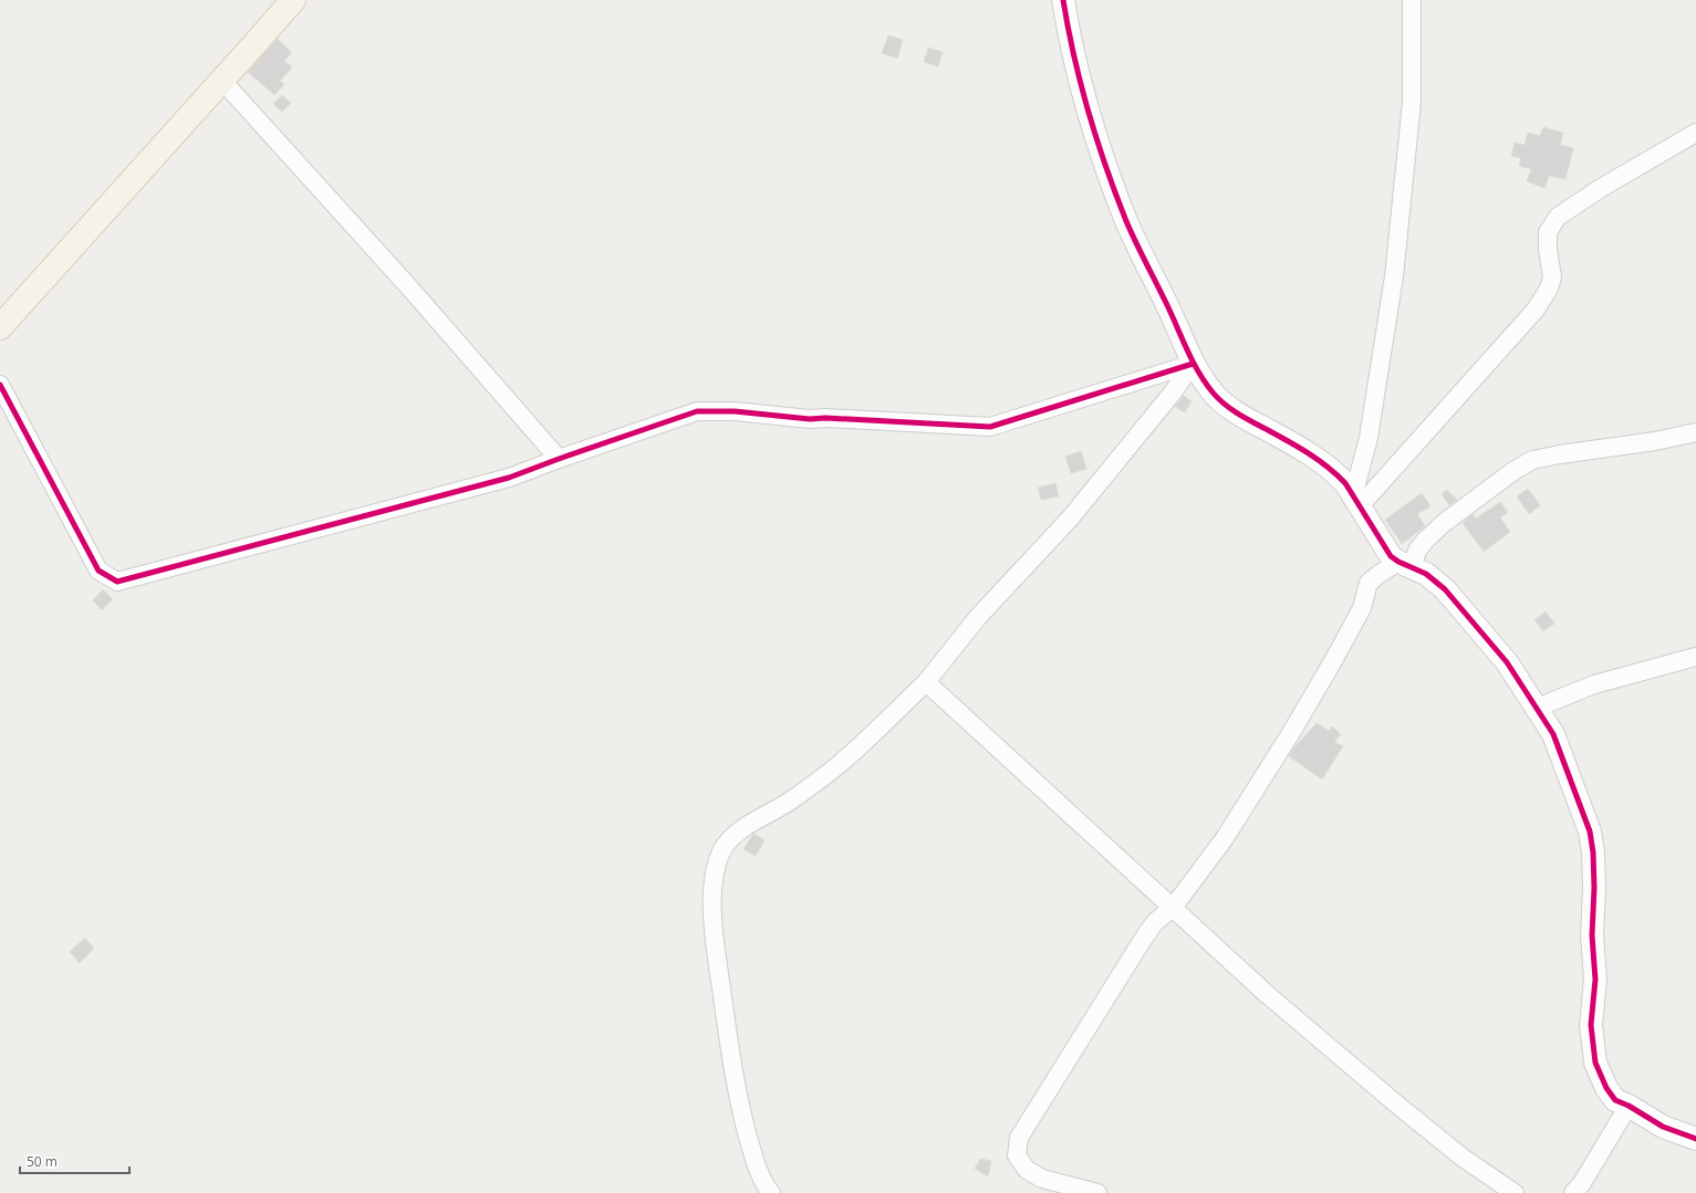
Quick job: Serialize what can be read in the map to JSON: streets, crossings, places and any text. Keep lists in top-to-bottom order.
{
  "scale_bar": "50 m"
}
